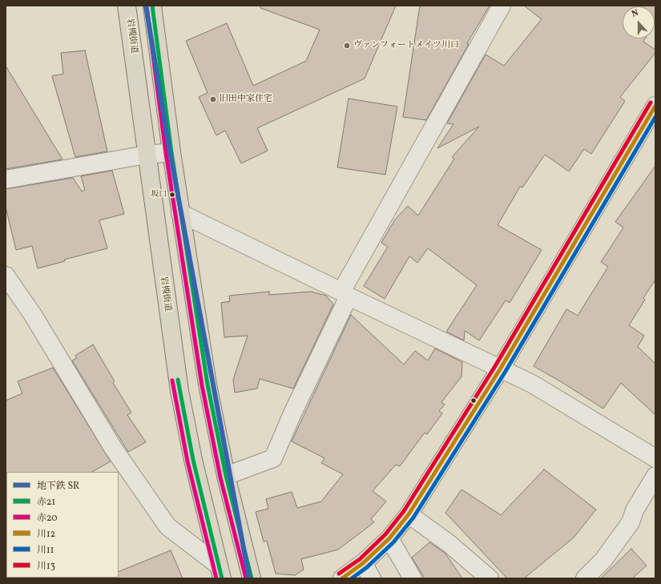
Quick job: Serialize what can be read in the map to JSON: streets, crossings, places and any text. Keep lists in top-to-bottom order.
{
  "streets": {
    "highway": ["岩槻街道"]
  },
  "places": ["ヴァンフォートメイツ川口", "旧田中家住宅", "坂口"],
  "lines": [
    "metro line SR",
    "transit line 赤21",
    "transit line 赤20",
    "transit line 川13",
    "transit line 川12",
    "transit line 川11"
  ],
  "legend": [
    "地下鉄 SR",
    "赤21",
    "赤20",
    "川12",
    "川11",
    "川13"
  ],
  "north": "top"
}
